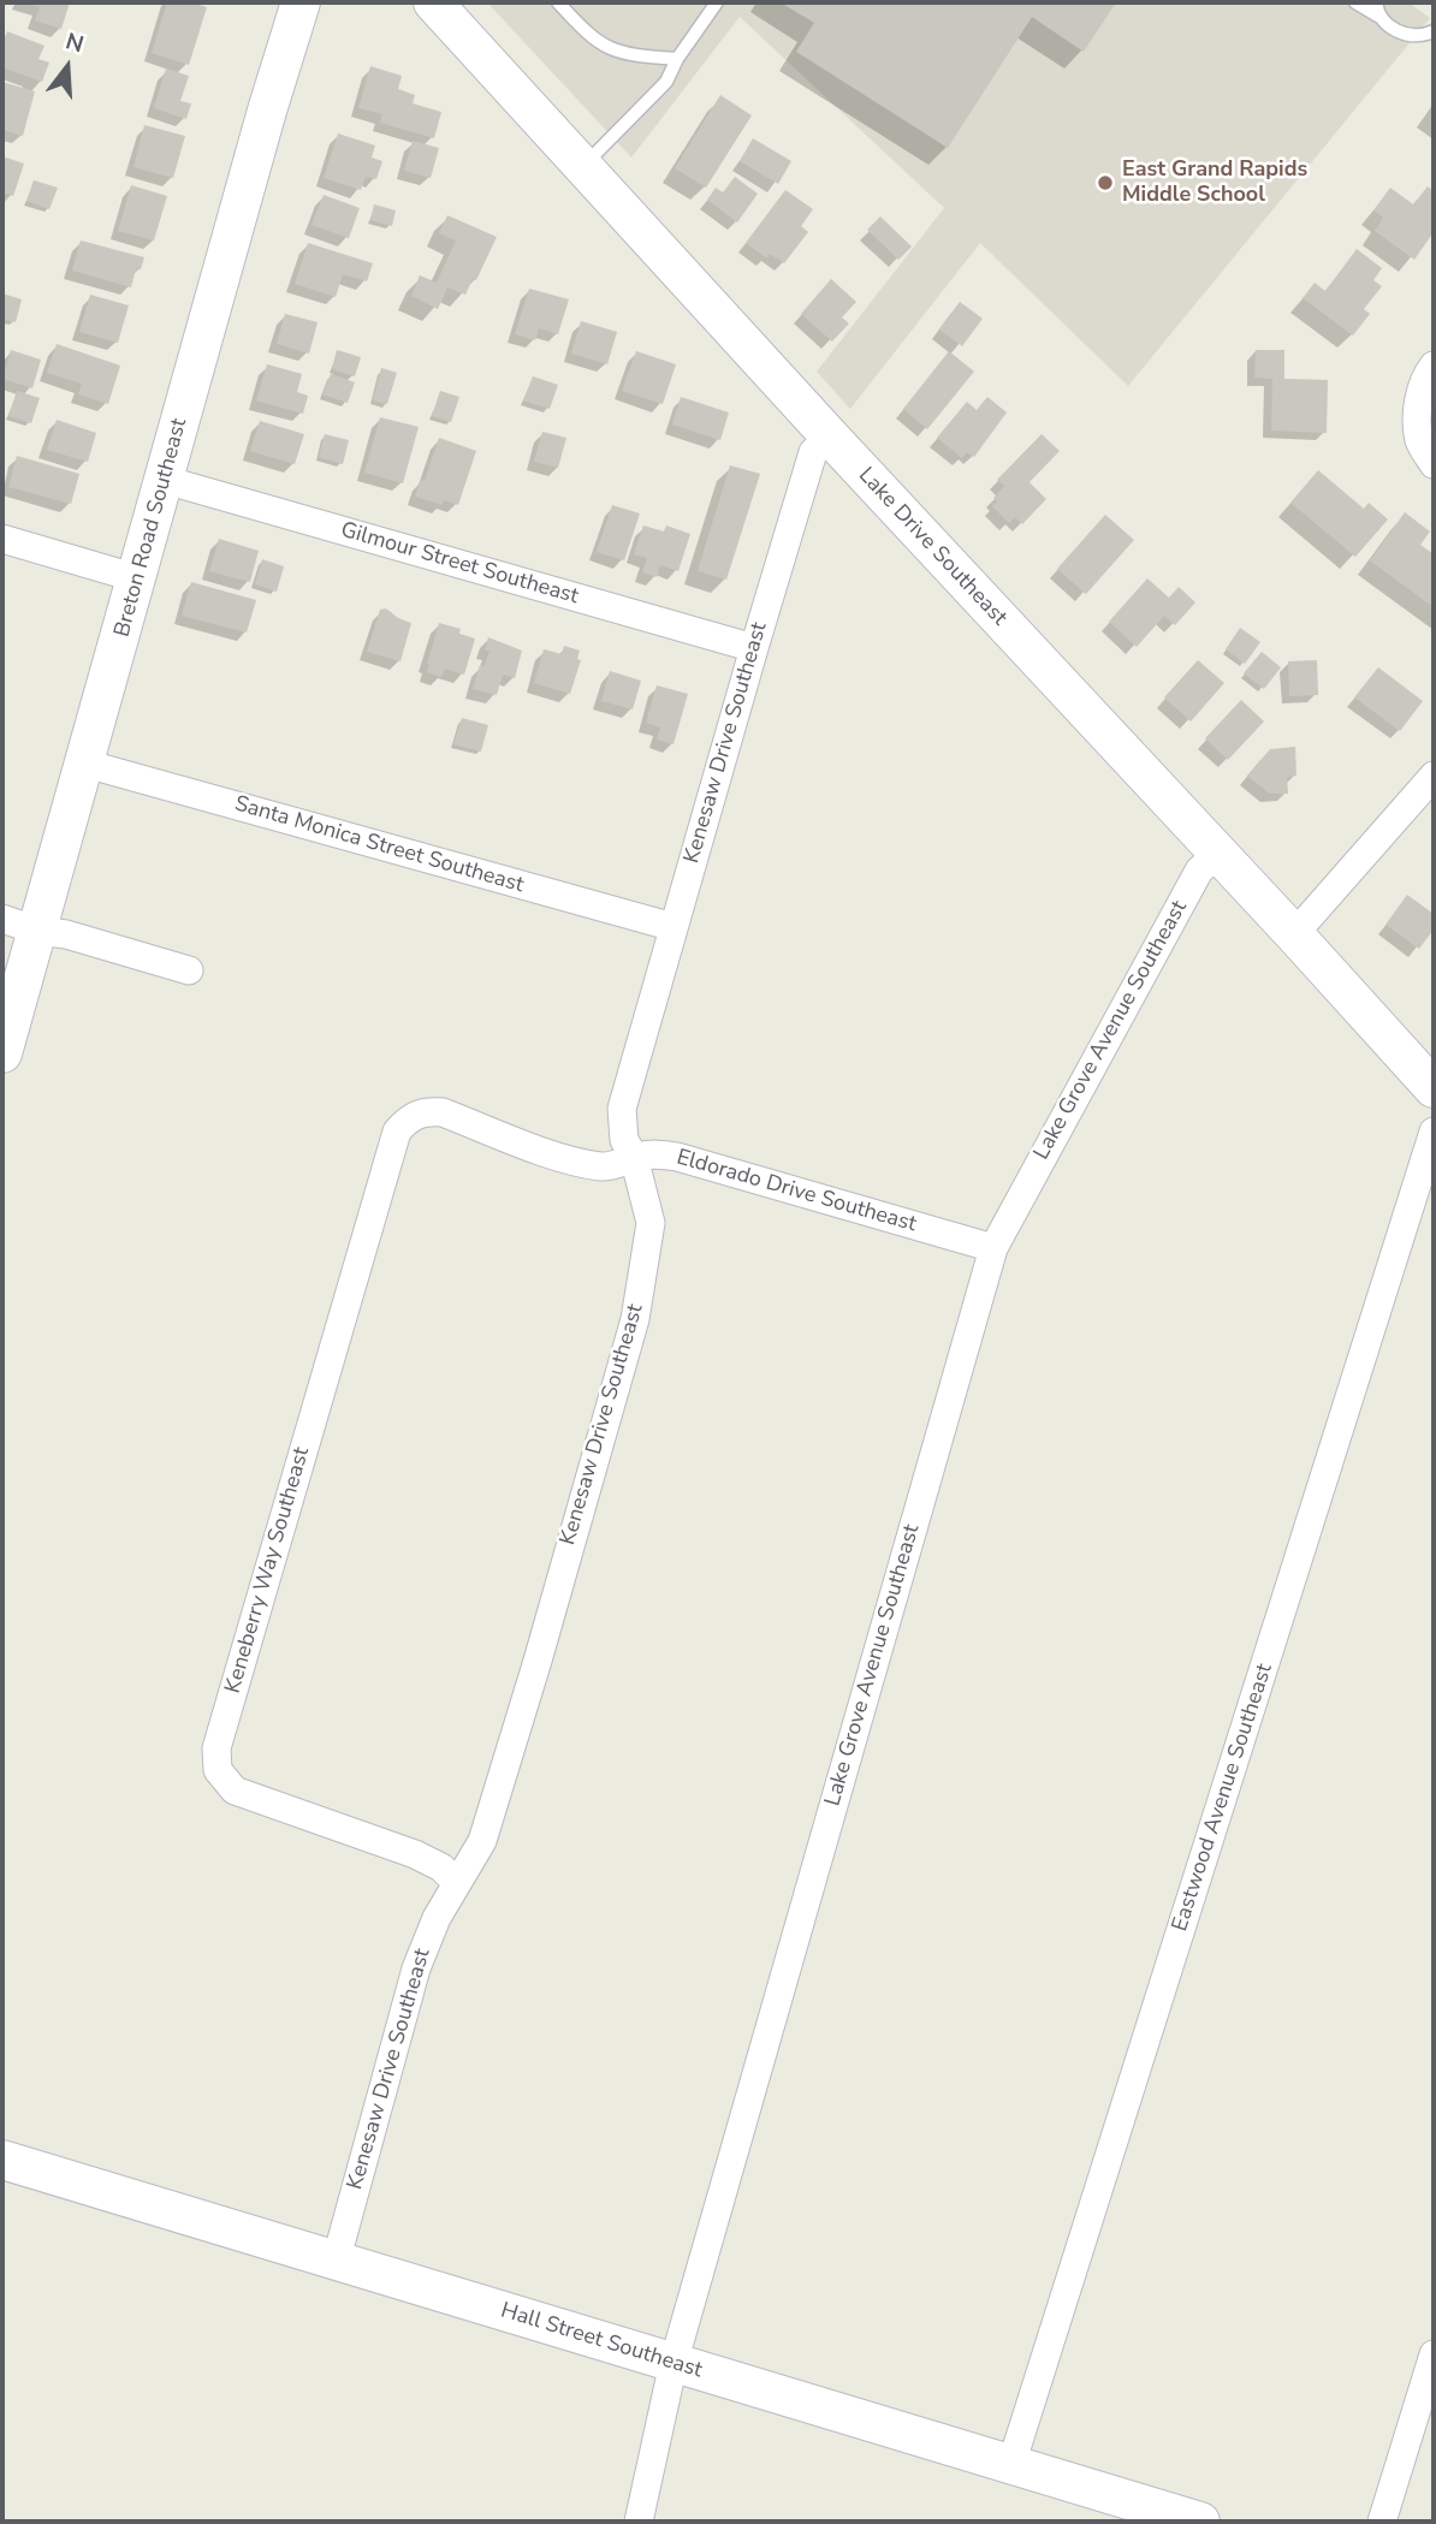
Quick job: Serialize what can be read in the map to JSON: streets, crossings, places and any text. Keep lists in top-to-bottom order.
{
  "streets": {
    "main road": ["Breton Road Southeast", "Lake Drive Southeast", "Hall Street Southeast"],
    "street": [
      "Gilmour Street Southeast",
      "Kenesaw Drive Southeast",
      "Santa Monica Street Southeast",
      "Lake Grove Avenue Southeast",
      "Eldorado Drive Southeast",
      "Keneberry Way Southeast",
      "Eastwood Avenue Southeast"
    ]
  },
  "crossings": [
    ["Breton Road Southeast", "Gilmour Street Southeast"],
    ["Breton Road Southeast", "Santa Monica Street Southeast"],
    ["Lake Drive Southeast", "Kenesaw Drive Southeast"],
    ["Lake Drive Southeast", "Lake Grove Avenue Southeast"],
    ["Gilmour Street Southeast", "Kenesaw Drive Southeast"],
    ["Kenesaw Drive Southeast", "Santa Monica Street Southeast"],
    ["Kenesaw Drive Southeast", "Eldorado Drive Southeast"],
    ["Kenesaw Drive Southeast", "Keneberry Way Southeast"],
    ["Kenesaw Drive Southeast", "Hall Street Southeast"],
    ["Lake Grove Avenue Southeast", "Eldorado Drive Southeast"],
    ["Lake Grove Avenue Southeast", "Hall Street Southeast"],
    ["Eldorado Drive Southeast", "Keneberry Way Southeast"],
    ["Eastwood Avenue Southeast", "Hall Street Southeast"]
  ],
  "places": ["East Grand Rapids Middle School"],
  "north": "top"
}
